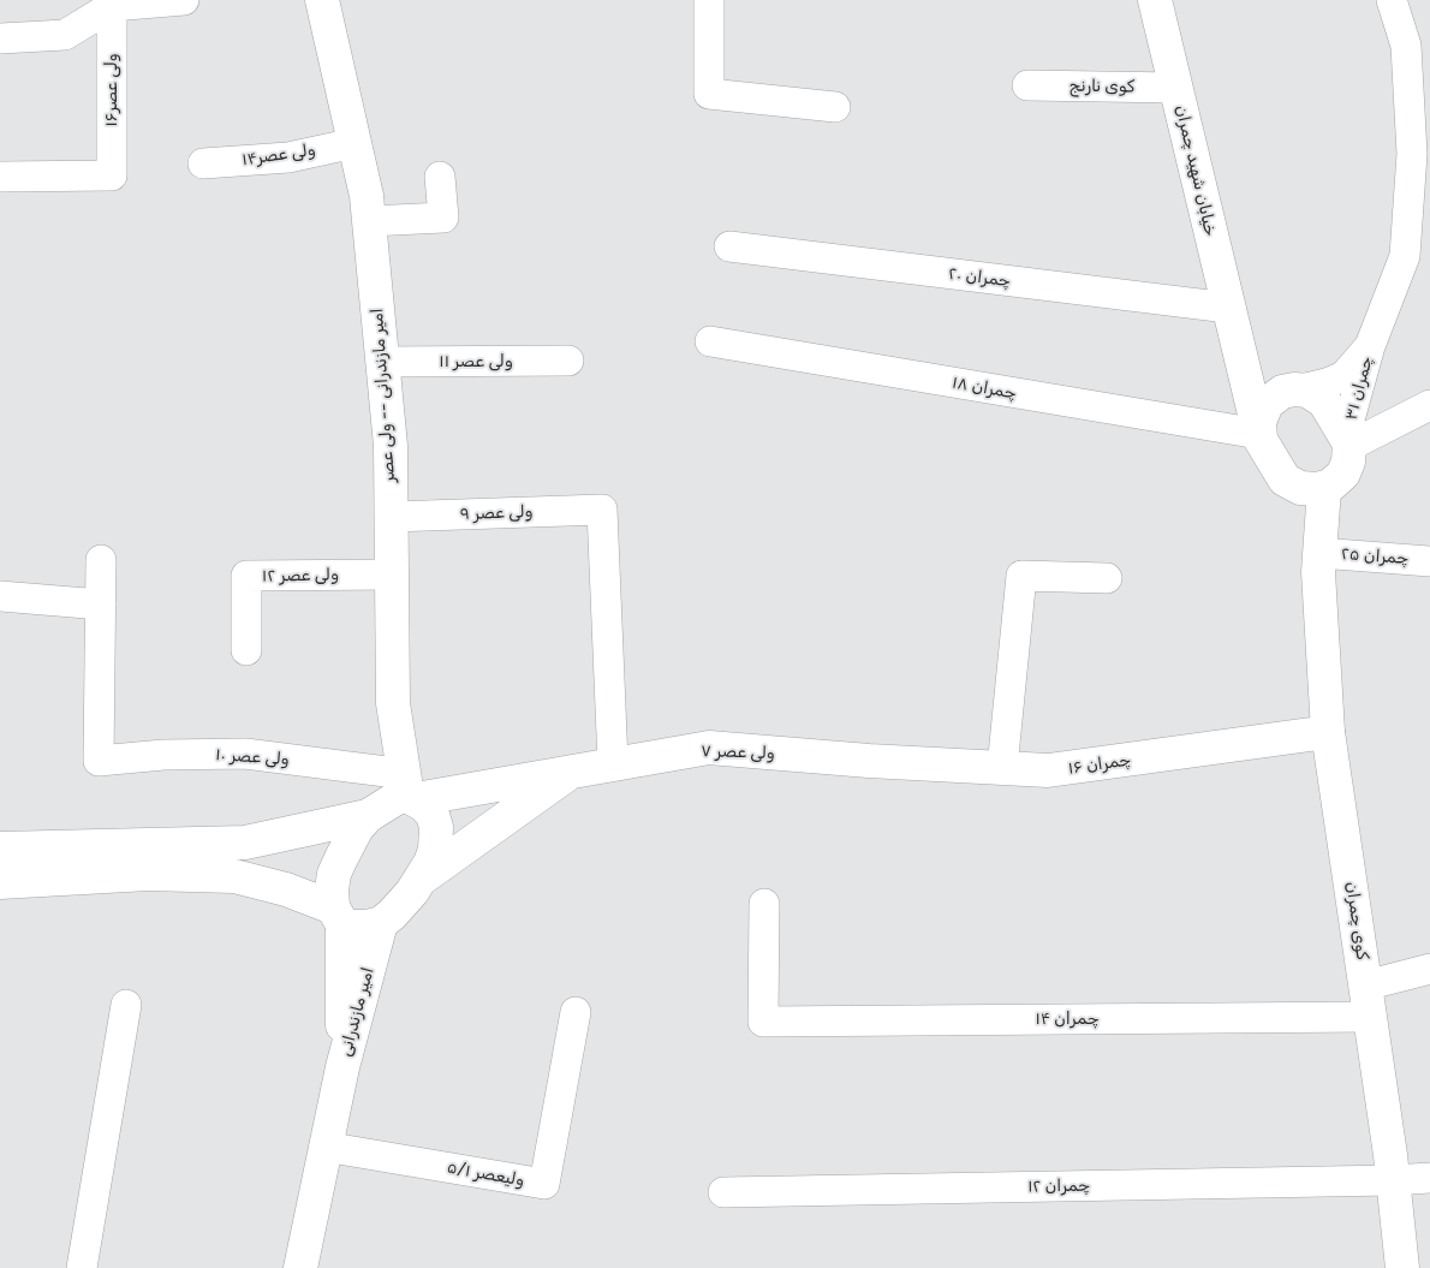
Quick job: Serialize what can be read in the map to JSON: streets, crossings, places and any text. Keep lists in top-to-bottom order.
{
  "streets": {
    "main road": [
      "خیابان شهید چمران",
      "امیر مازندرانی -- ولی عصر",
      "ولی عصر ۷",
      "چمران ۱۶",
      "کوی چمران",
      "امیر مازندرانی"
    ],
    "street": [
      "کوی نارنج",
      "ولی عصر۱۶",
      "ولی عصر۱۴",
      "چمران ۲۰",
      "ولی عصر ۱۱",
      "چمران ۱۸",
      "چمران ۳۱",
      "ولی عصر ۹",
      "چمران ۲۵",
      "ولی عصر ۱۲",
      "ولی عصر ۱۰",
      "چمران ۱۴",
      "ولیعصر ۵/۱",
      "چمران ۱۲"
    ]
  },
  "crossings": [
    ["کوی نارنج", "خیابان شهید چمران"],
    ["ولی عصر۱۴", "امیر مازندرانی -- ولی عصر"],
    ["خیابان شهید چمران", "چمران ۲۰"],
    ["خیابان شهید چمران", "چمران ۱۸"],
    ["خیابان شهید چمران", "چمران ۳۱"],
    ["خیابان شهید چمران", "کوی چمران"],
    ["ولی عصر ۱۱", "امیر مازندرانی -- ولی عصر"],
    ["چمران ۱۸", "چمران ۳۱"],
    ["چمران ۱۸", "کوی چمران"],
    ["چمران ۳۱", "کوی چمران"],
    ["امیر مازندرانی -- ولی عصر", "ولی عصر ۹"],
    ["امیر مازندرانی -- ولی عصر", "ولی عصر ۱۲"],
    ["امیر مازندرانی -- ولی عصر", "ولی عصر ۷"],
    ["امیر مازندرانی -- ولی عصر", "ولی عصر ۱۰"],
    ["ولی عصر ۹", "ولی عصر ۷"],
    ["چمران ۲۵", "کوی چمران"],
    ["ولی عصر ۷", "ولی عصر ۱۰"],
    ["ولی عصر ۷", "چمران ۱۶"],
    ["ولی عصر ۷", "امیر مازندرانی"],
    ["چمران ۱۶", "کوی چمران"],
    ["کوی چمران", "چمران ۱۴"],
    ["کوی چمران", "چمران ۱۲"]
  ]
}
